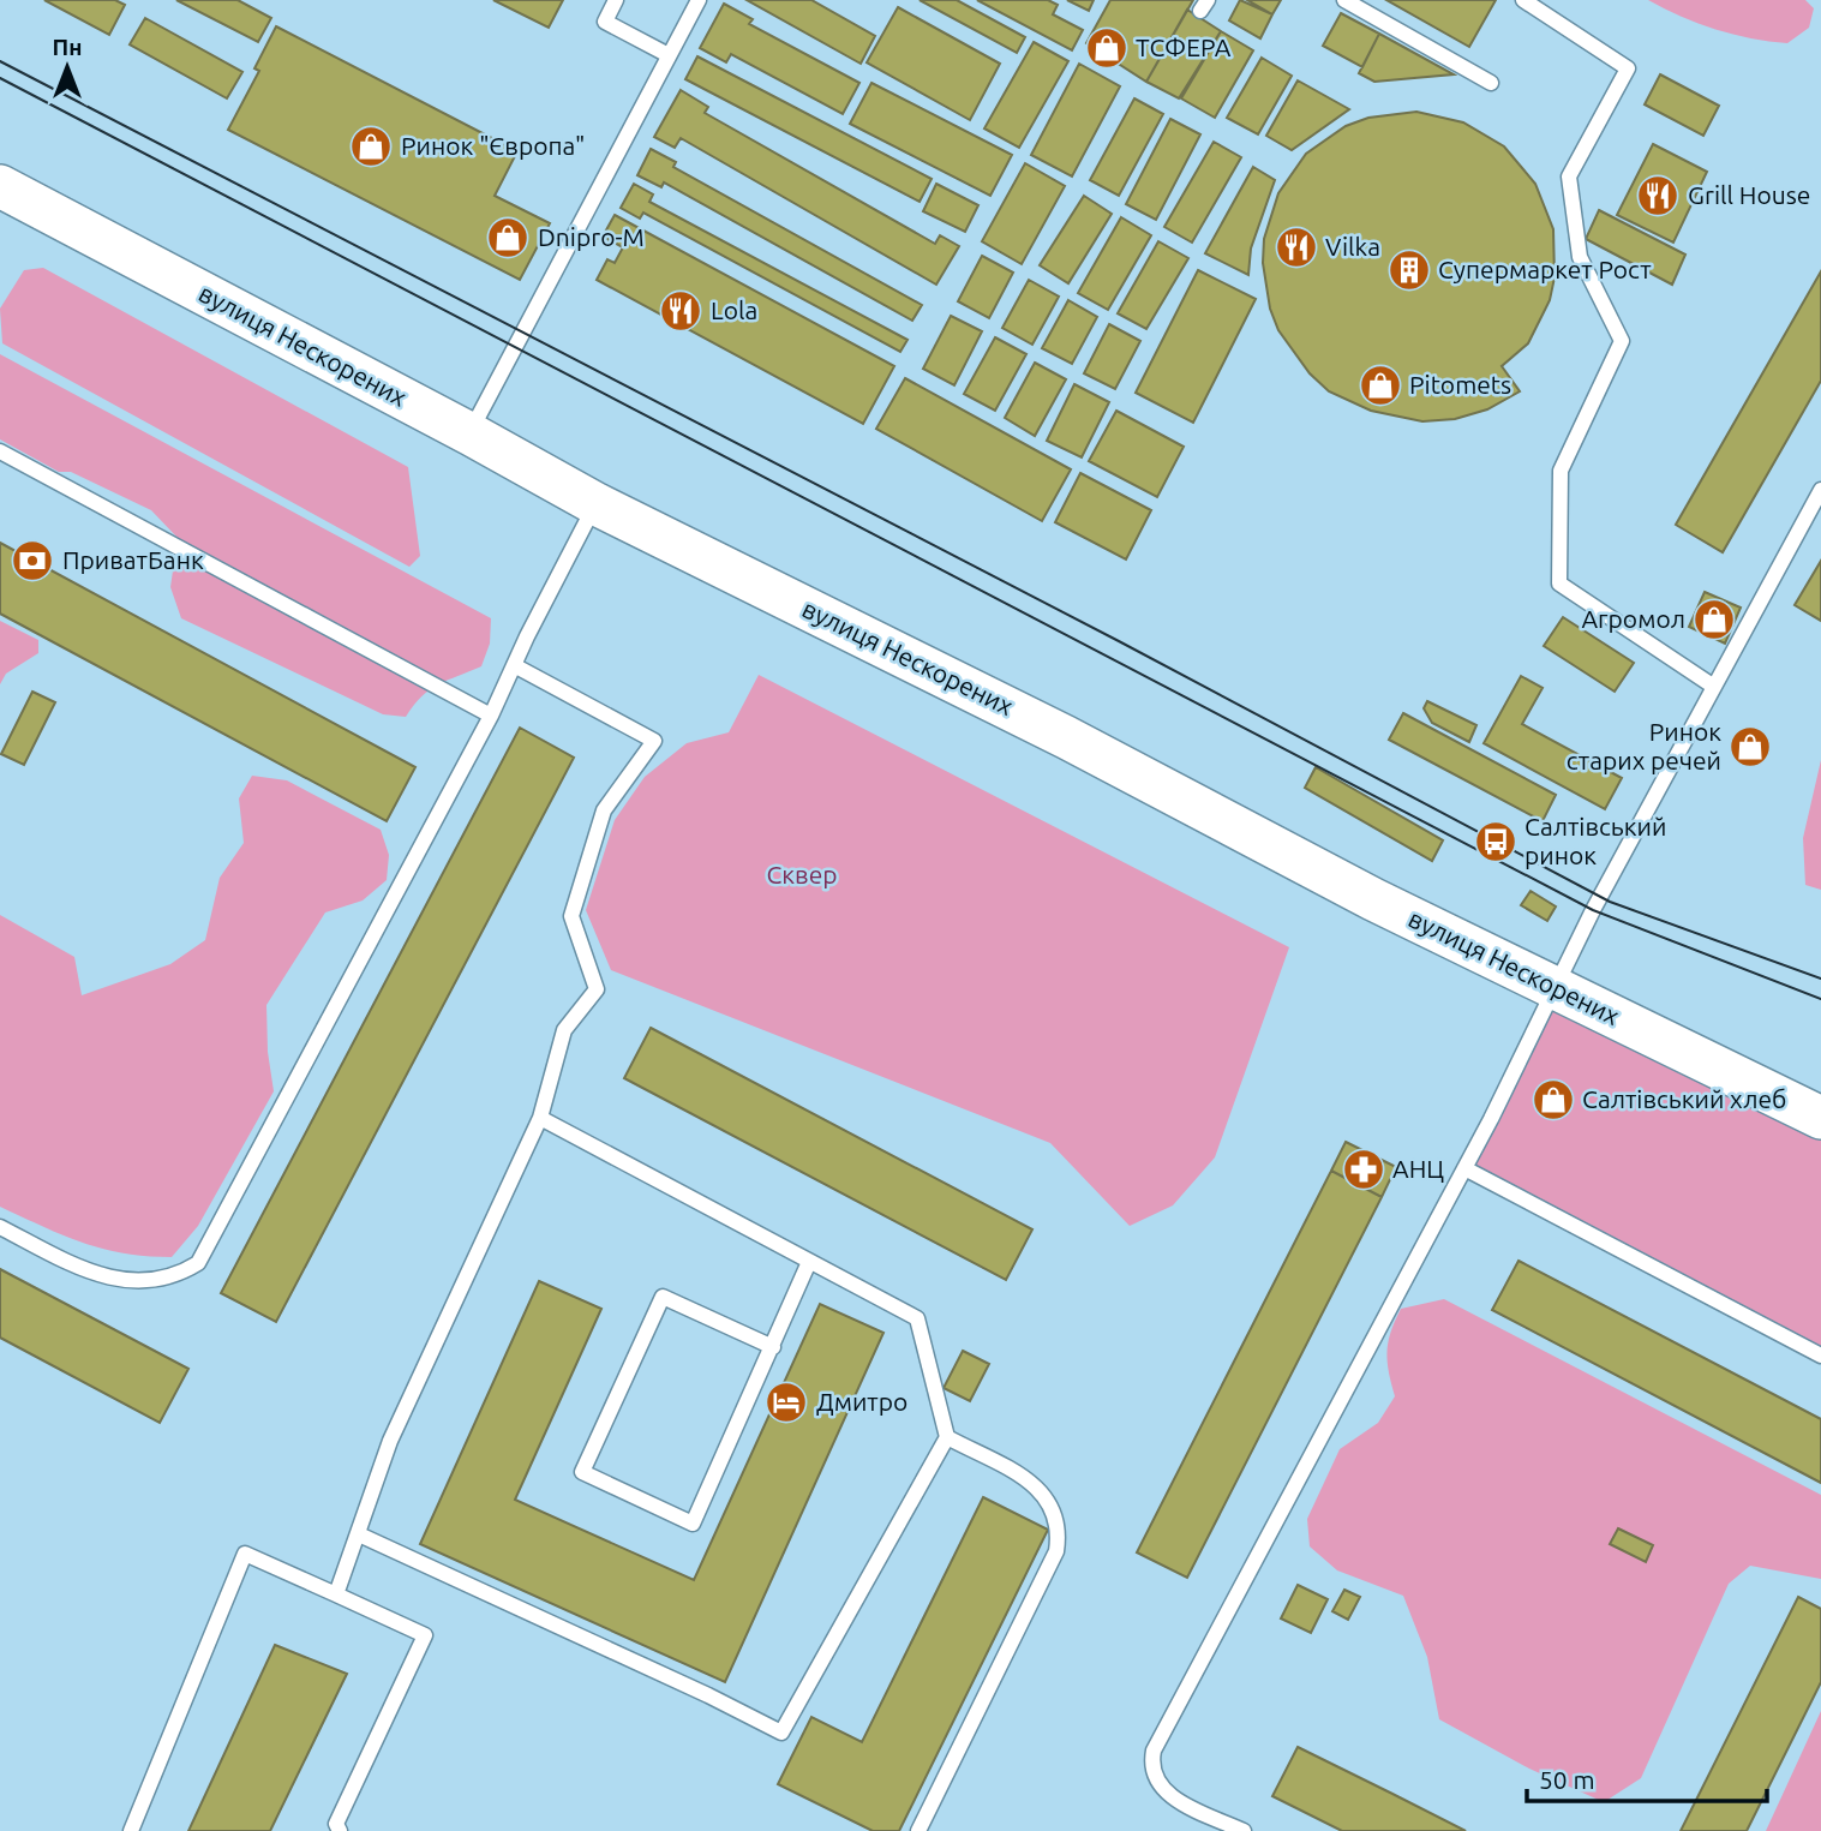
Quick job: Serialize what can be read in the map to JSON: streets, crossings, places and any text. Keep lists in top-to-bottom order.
{
  "streets": {
    "main road": ["вулиця Нескорених"]
  },
  "parks": ["Сквер"],
  "places": {
    "shop": [
      "ТСФЕРА",
      "Ринок \"Європа\"",
      "Dnipro-M",
      "Pitomets",
      "Агромол",
      "Ринок старих речей",
      "Салтівський хлеб"
    ],
    "restaurant": ["Grill House", "Vilka", "Lola"],
    "building": ["Супермаркет Рост"],
    "bank": ["ПриватБанк"],
    "bus stop": ["Салтівський ринок"],
    "pharmacy": ["АНЦ"],
    "hotel": ["Дмитро"]
  },
  "scale_bar": "50 m",
  "north": "top"
}
